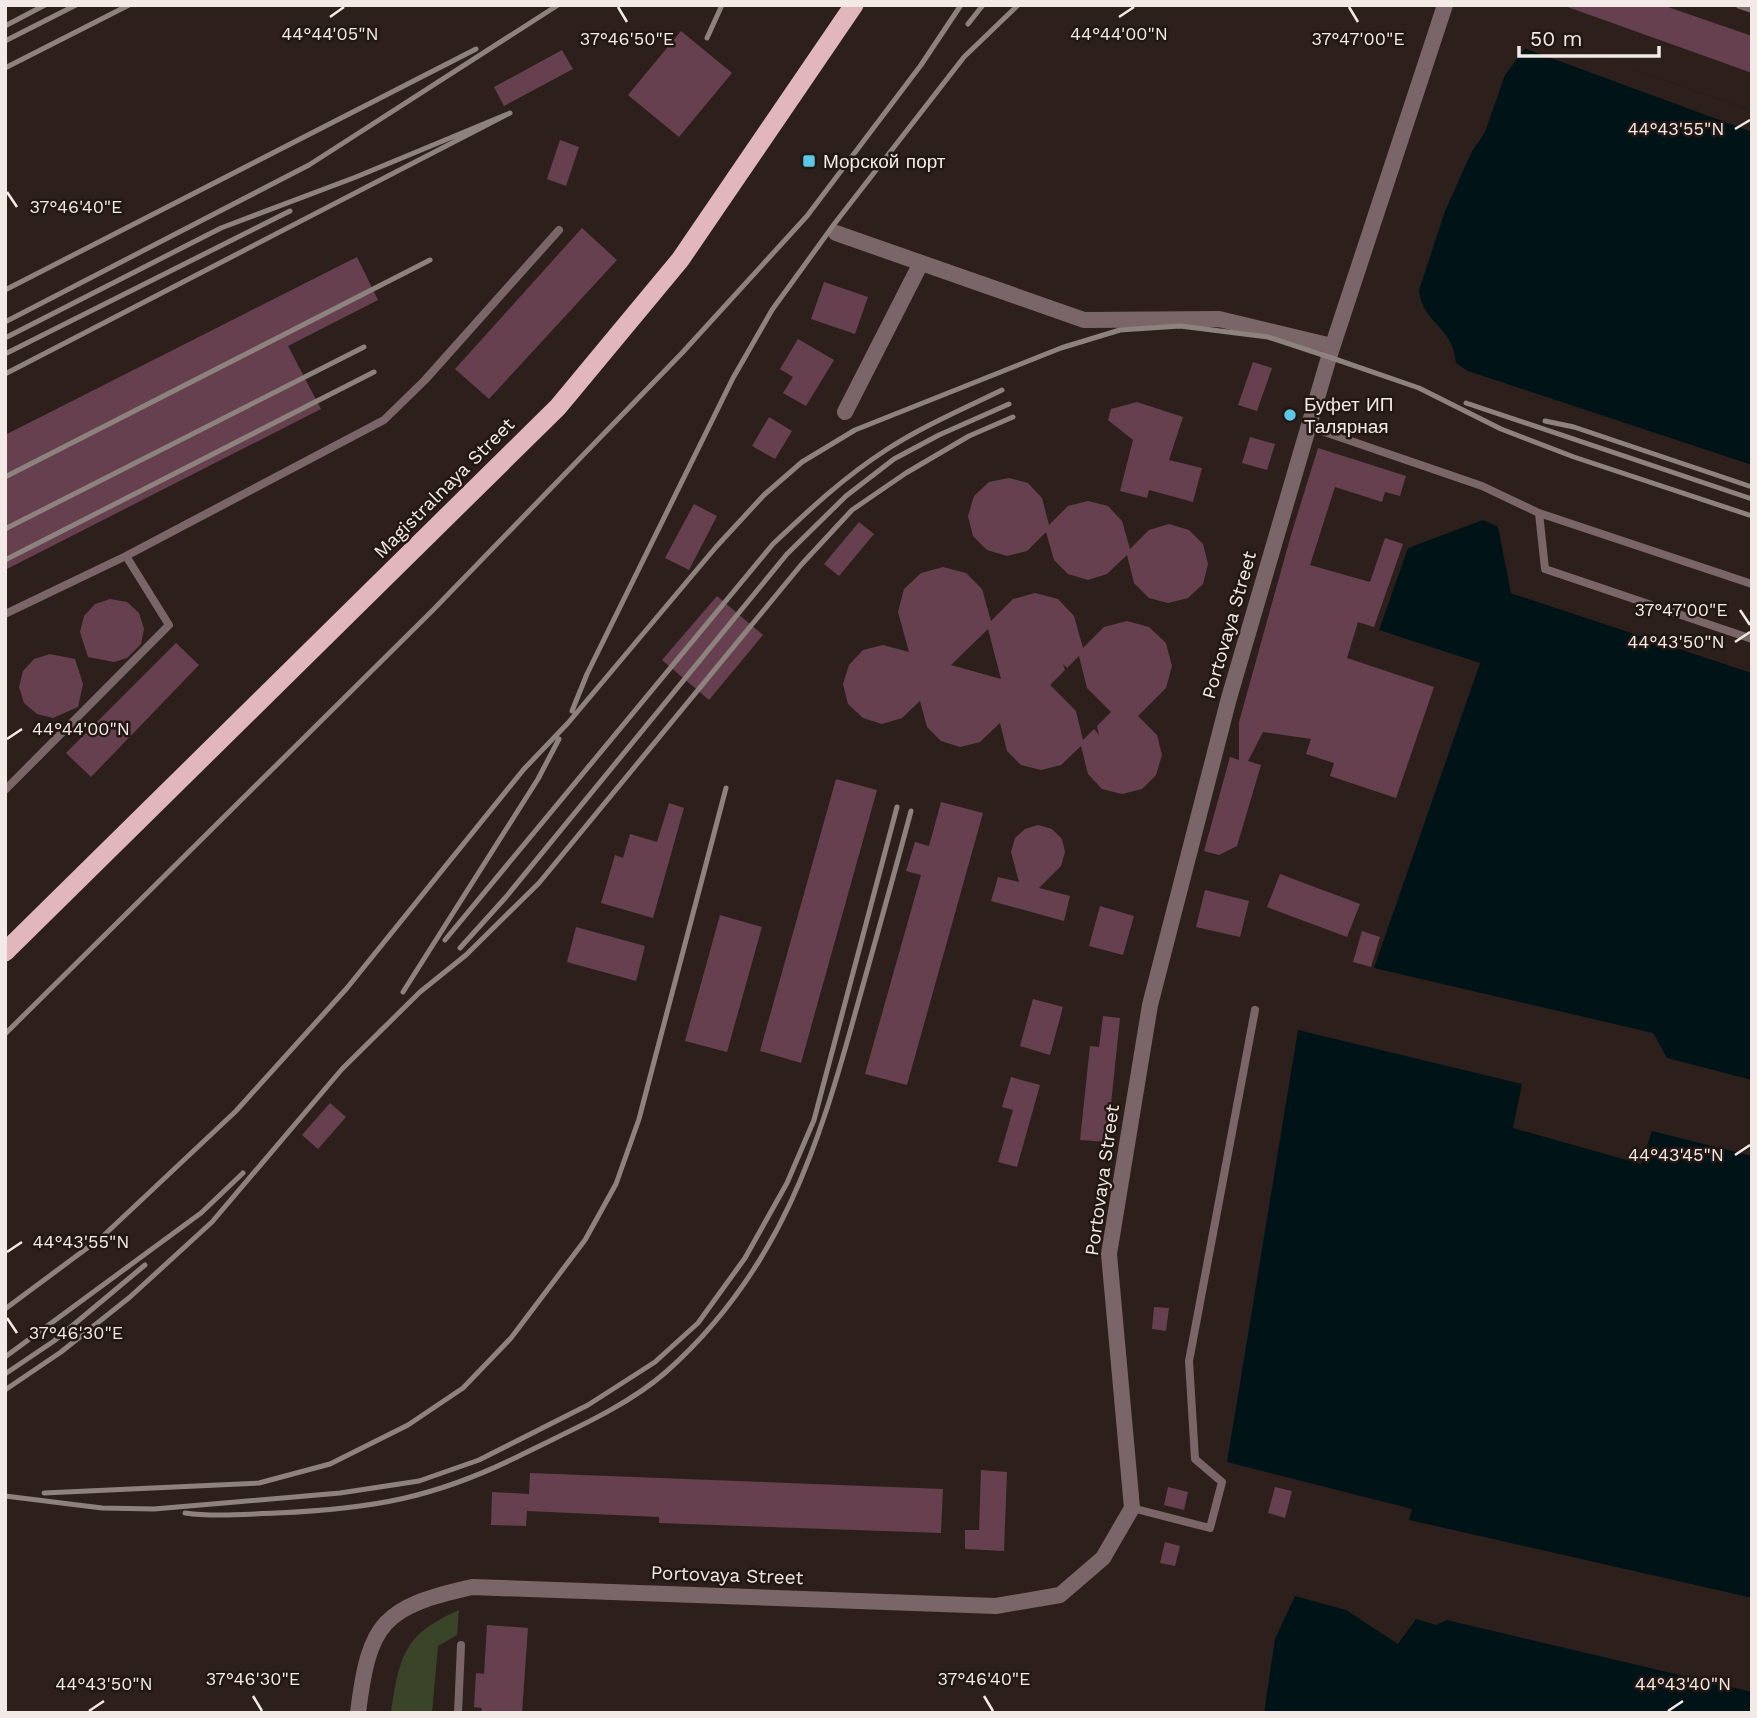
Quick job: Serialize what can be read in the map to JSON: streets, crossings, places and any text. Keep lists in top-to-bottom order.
{
  "streets": {
    "highway": ["Magistralnaya Street"],
    "street": ["Portovaya Street"]
  },
  "places": {
    "transit": ["Морской порт"],
    "other": ["Буфет ИП Талярная"]
  },
  "scale_bar": "50 m",
  "coordinates": [
    "44°44'05\"N",
    "44°44'00\"N",
    "37°46'50\"E",
    "37°47'00\"E",
    "44°43'55\"N",
    "37°46'40\"E",
    "44°43'50\"N",
    "44°43'45\"N",
    "37°46'30\"E",
    "44°43'40\"N"
  ]
}
